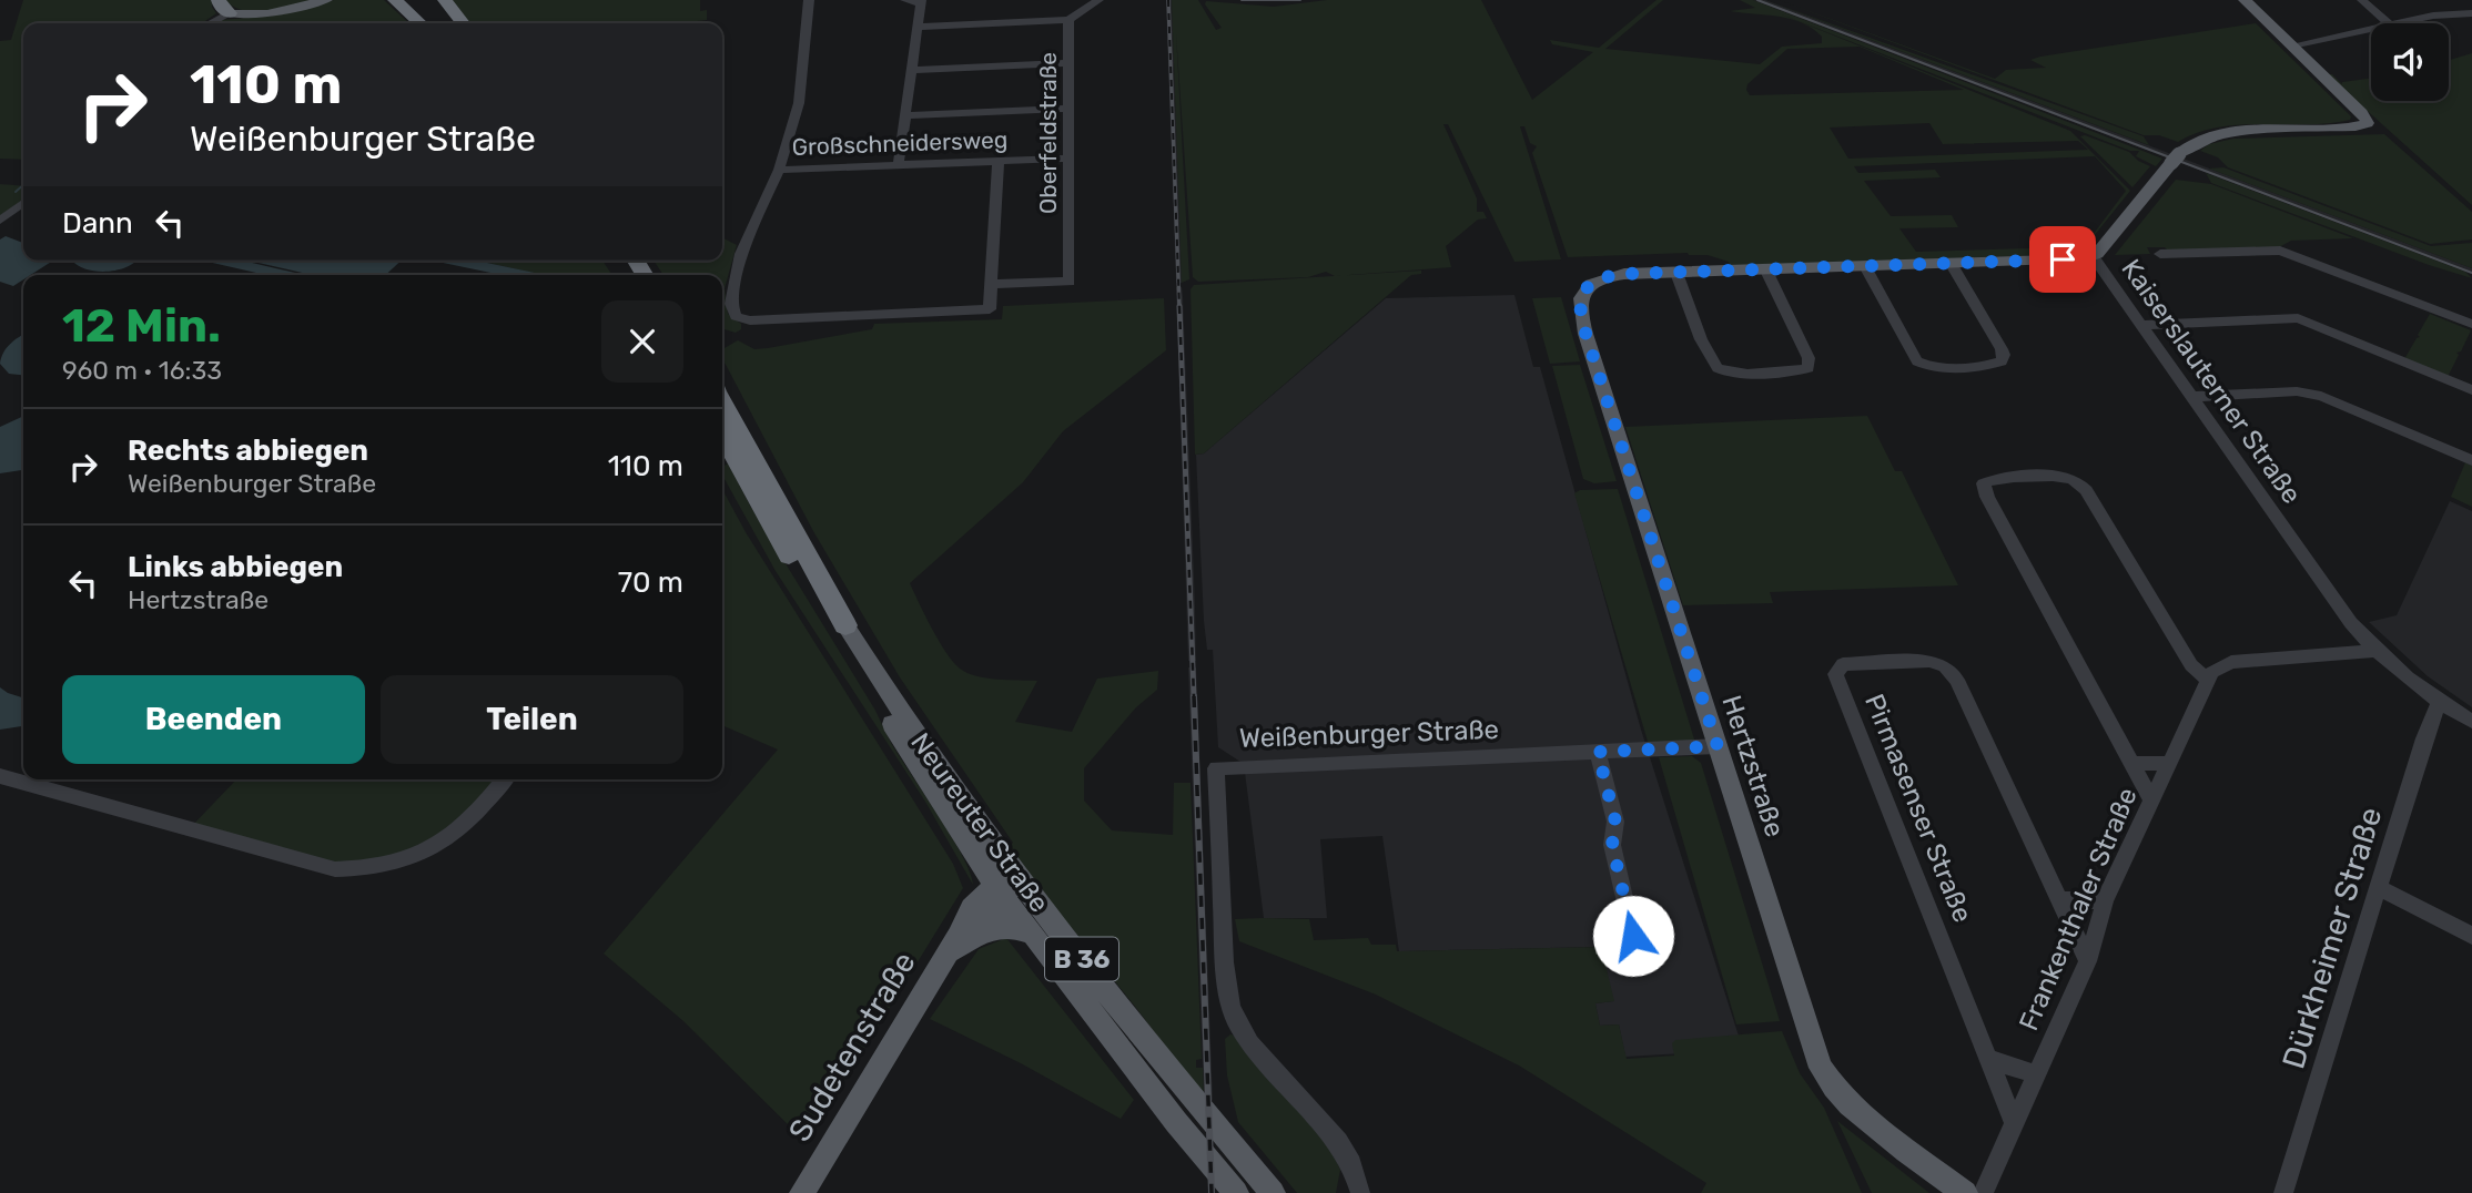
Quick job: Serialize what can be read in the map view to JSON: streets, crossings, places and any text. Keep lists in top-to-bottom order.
{
  "streets": {
    "highway": ["B 36"],
    "main road": [
      "Kaiserslauterner Straße",
      "Hertzstraße",
      "Neureuter Straße",
      "Sudetenstraße"
    ],
    "street": [
      "Oberfeldstraße",
      "Großschneidersweg",
      "Weißenburger Straße",
      "Pirmasenser Straße",
      "Frankenthaler Straße",
      "Dürkheimer Straße"
    ]
  },
  "crossings": [
    ["Oberfeldstraße", "Großschneidersweg"],
    ["Kaiserslauterner Straße", "Dürkheimer Straße"],
    ["Weißenburger Straße", "Hertzstraße"],
    ["Pirmasenser Straße", "Frankenthaler Straße"],
    ["Neureuter Straße", "B 36"],
    ["Neureuter Straße", "Sudetenstraße"]
  ],
  "page": {
    "turn": ["110 m", "Weißenburger Straße"],
    "then": "Dann",
    "heading": ["12 Min.", "960 m · 16:33"],
    "list": [
      {
        "name": "Rechts abbiegen",
        "note": "Weißenburger Straße",
        "value": "110 m"
      },
      {
        "name": "Links abbiegen",
        "note": "Hertzstraße",
        "value": "70 m"
      }
    ],
    "buttons": ["Beenden", "Teilen"]
  }
}
